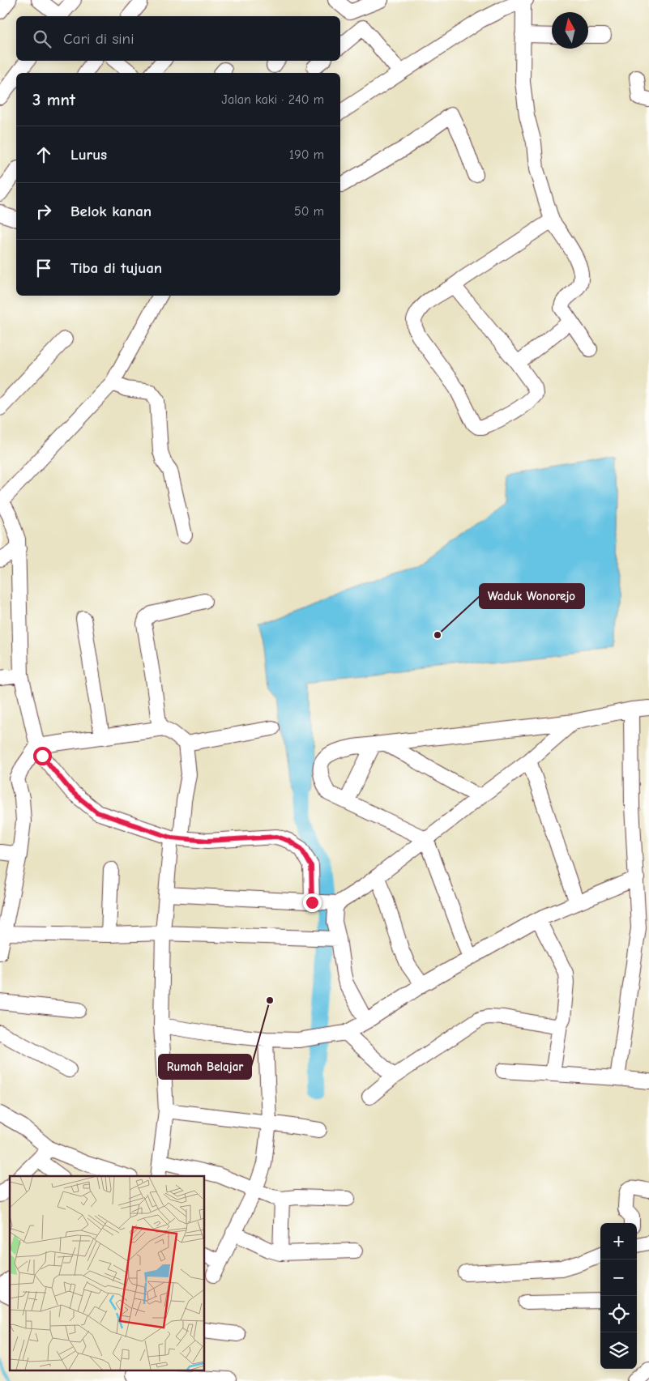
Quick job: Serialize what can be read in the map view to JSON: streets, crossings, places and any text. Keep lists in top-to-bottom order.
{
  "places": ["Waduk Wonorejo", "Rumah Belajar"],
  "north": "top",
  "page": {
    "search": "Cari di sini",
    "heading": ["3 mnt", "Jalan kaki · 240 m"],
    "list": [
      ["Lurus", "190 m"],
      ["Belok kanan", "50 m"],
      "Tiba di tujuan"
    ],
    "map_buttons": ["+", "−"]
  }
}
